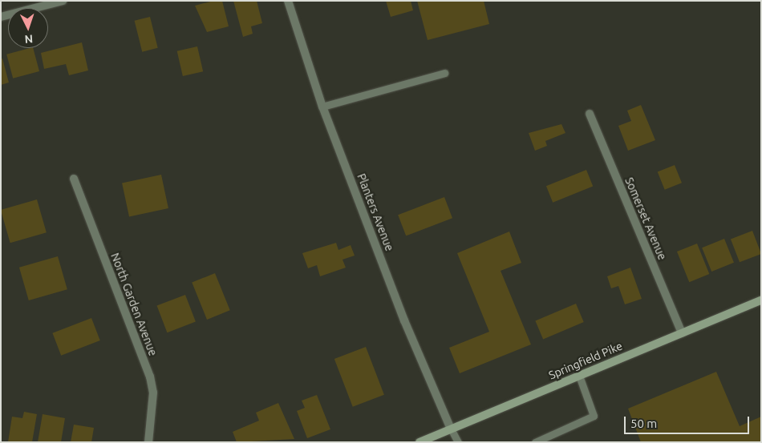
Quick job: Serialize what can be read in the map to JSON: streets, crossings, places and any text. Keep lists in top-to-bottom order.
{
  "streets": {
    "main road": ["Springfield Pike"],
    "street": ["Planters Avenue", "Somerset Avenue", "North Garden Avenue"]
  },
  "crossings": [
    ["Planters Avenue", "Springfield Pike"],
    ["Somerset Avenue", "Springfield Pike"]
  ],
  "scale_bar": "50 m",
  "north": "bottom"
}
